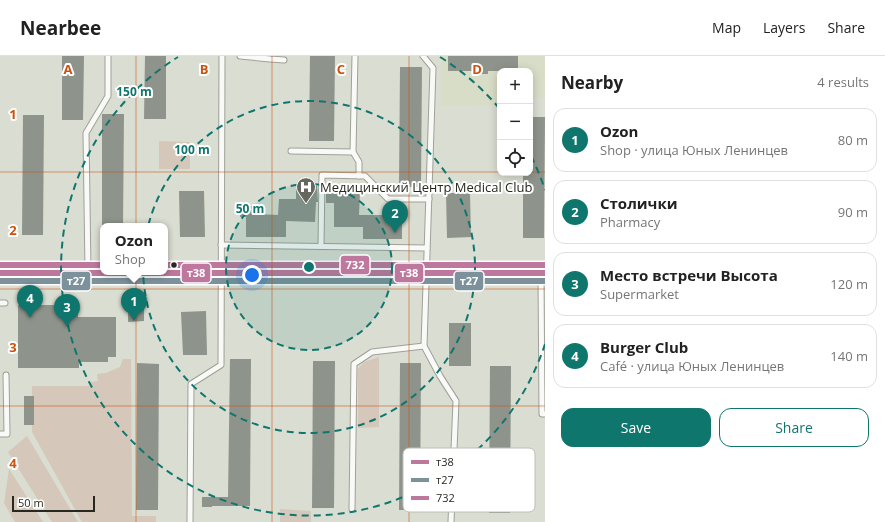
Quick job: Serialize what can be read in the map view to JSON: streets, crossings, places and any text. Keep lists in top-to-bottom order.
{
  "places": {
    "hospital": ["Медицинский Центр Medical Club"]
  },
  "lines": ["transit line 732", "transit line т38", "transit line т27"],
  "legend": ["т38", "т27", "732"],
  "scale_bar": "50 m",
  "page": {
    "header": "Nearbee",
    "nav": ["Map", "Layers", "Share"],
    "heading": ["Nearby", "4 results"],
    "map_buttons": ["+", "−"],
    "list": [
      {
        "mark": "1",
        "name": "Ozon",
        "note": "Shop · улица Юных Ленинцев",
        "value": "80 m"
      },
      {
        "mark": "2",
        "name": "Столички",
        "note": "Pharmacy",
        "value": "90 m"
      },
      {
        "mark": "3",
        "name": "Место встречи Высота",
        "note": "Supermarket",
        "value": "120 m"
      },
      {
        "mark": "4",
        "name": "Burger Club",
        "note": "Café · улица Юных Ленинцев",
        "value": "140 m"
      }
    ],
    "pins": [
      "2",
      "4",
      "1",
      "3"
    ],
    "popup": ["Ozon", "Shop"],
    "buttons": ["Save", "Share"],
    "scale": "50 m"
  },
  "grid": {
    "columns": [
      "A",
      "B",
      "C",
      "D"
    ],
    "rows": [
      "1",
      "2",
      "3",
      "4"
    ]
  },
  "rings": ["150 m", "100 m", "50 m"]
}
